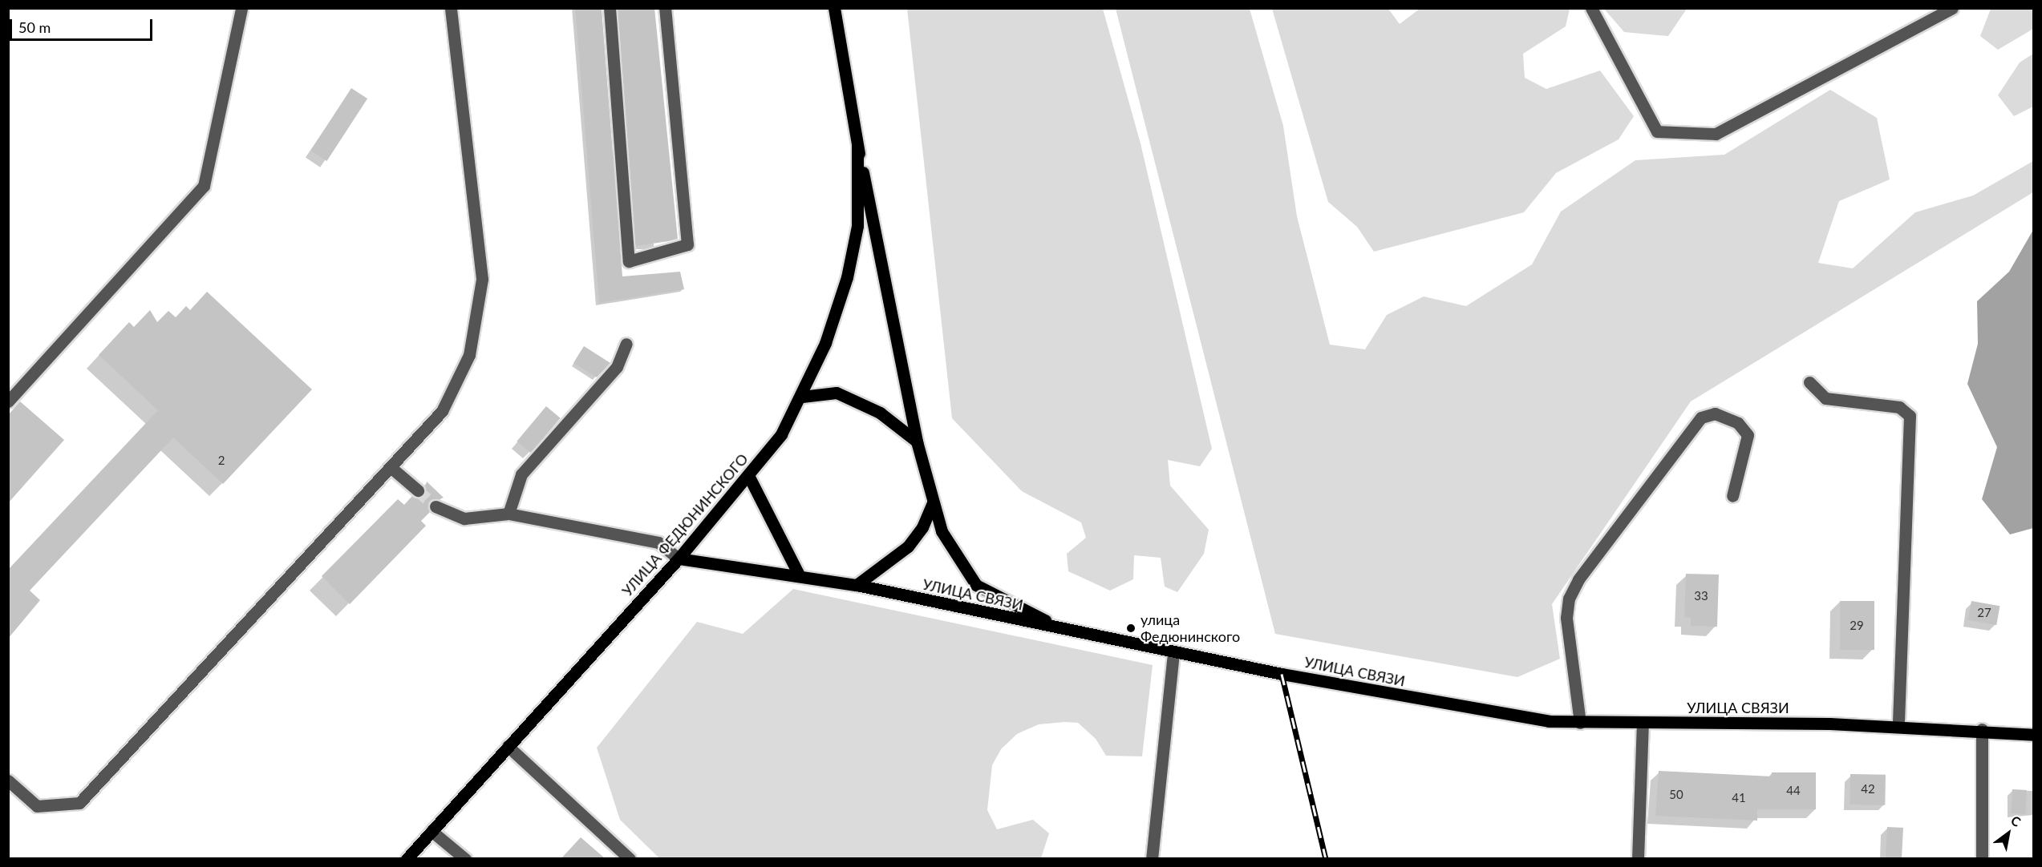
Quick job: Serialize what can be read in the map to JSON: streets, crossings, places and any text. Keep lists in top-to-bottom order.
{
  "streets": {
    "main road": ["УЛИЦА ФЕДЮНИНСКОГО", "УЛИЦА СВЯЗИ"]
  },
  "crossings": [
    ["УЛИЦА ФЕДЮНИНСКОГО", "УЛИЦА СВЯЗИ"]
  ],
  "places": ["улица Федюнинского"],
  "house_numbers": [
    "2",
    "33",
    "27",
    "29",
    "42",
    "44",
    "50",
    "41"
  ],
  "scale_bar": "50 m",
  "north": "top right"
}
